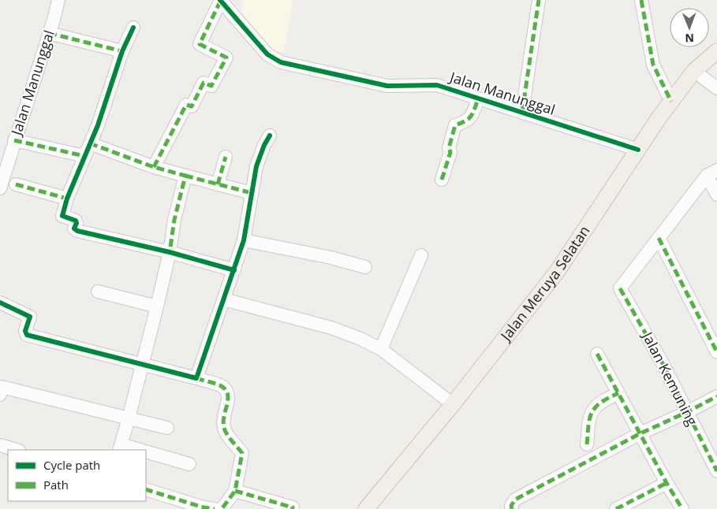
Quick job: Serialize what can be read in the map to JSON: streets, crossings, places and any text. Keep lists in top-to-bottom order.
{
  "streets": {
    "main road": ["Jalan Meruya Selatan"],
    "street": ["Jalan Manunggal", "Jalan Kemuning"]
  },
  "crossings": [
    ["Jalan Manunggal", "Jalan Meruya Selatan"]
  ],
  "legend": ["Cycle path", "Path"],
  "north": "bottom"
}
